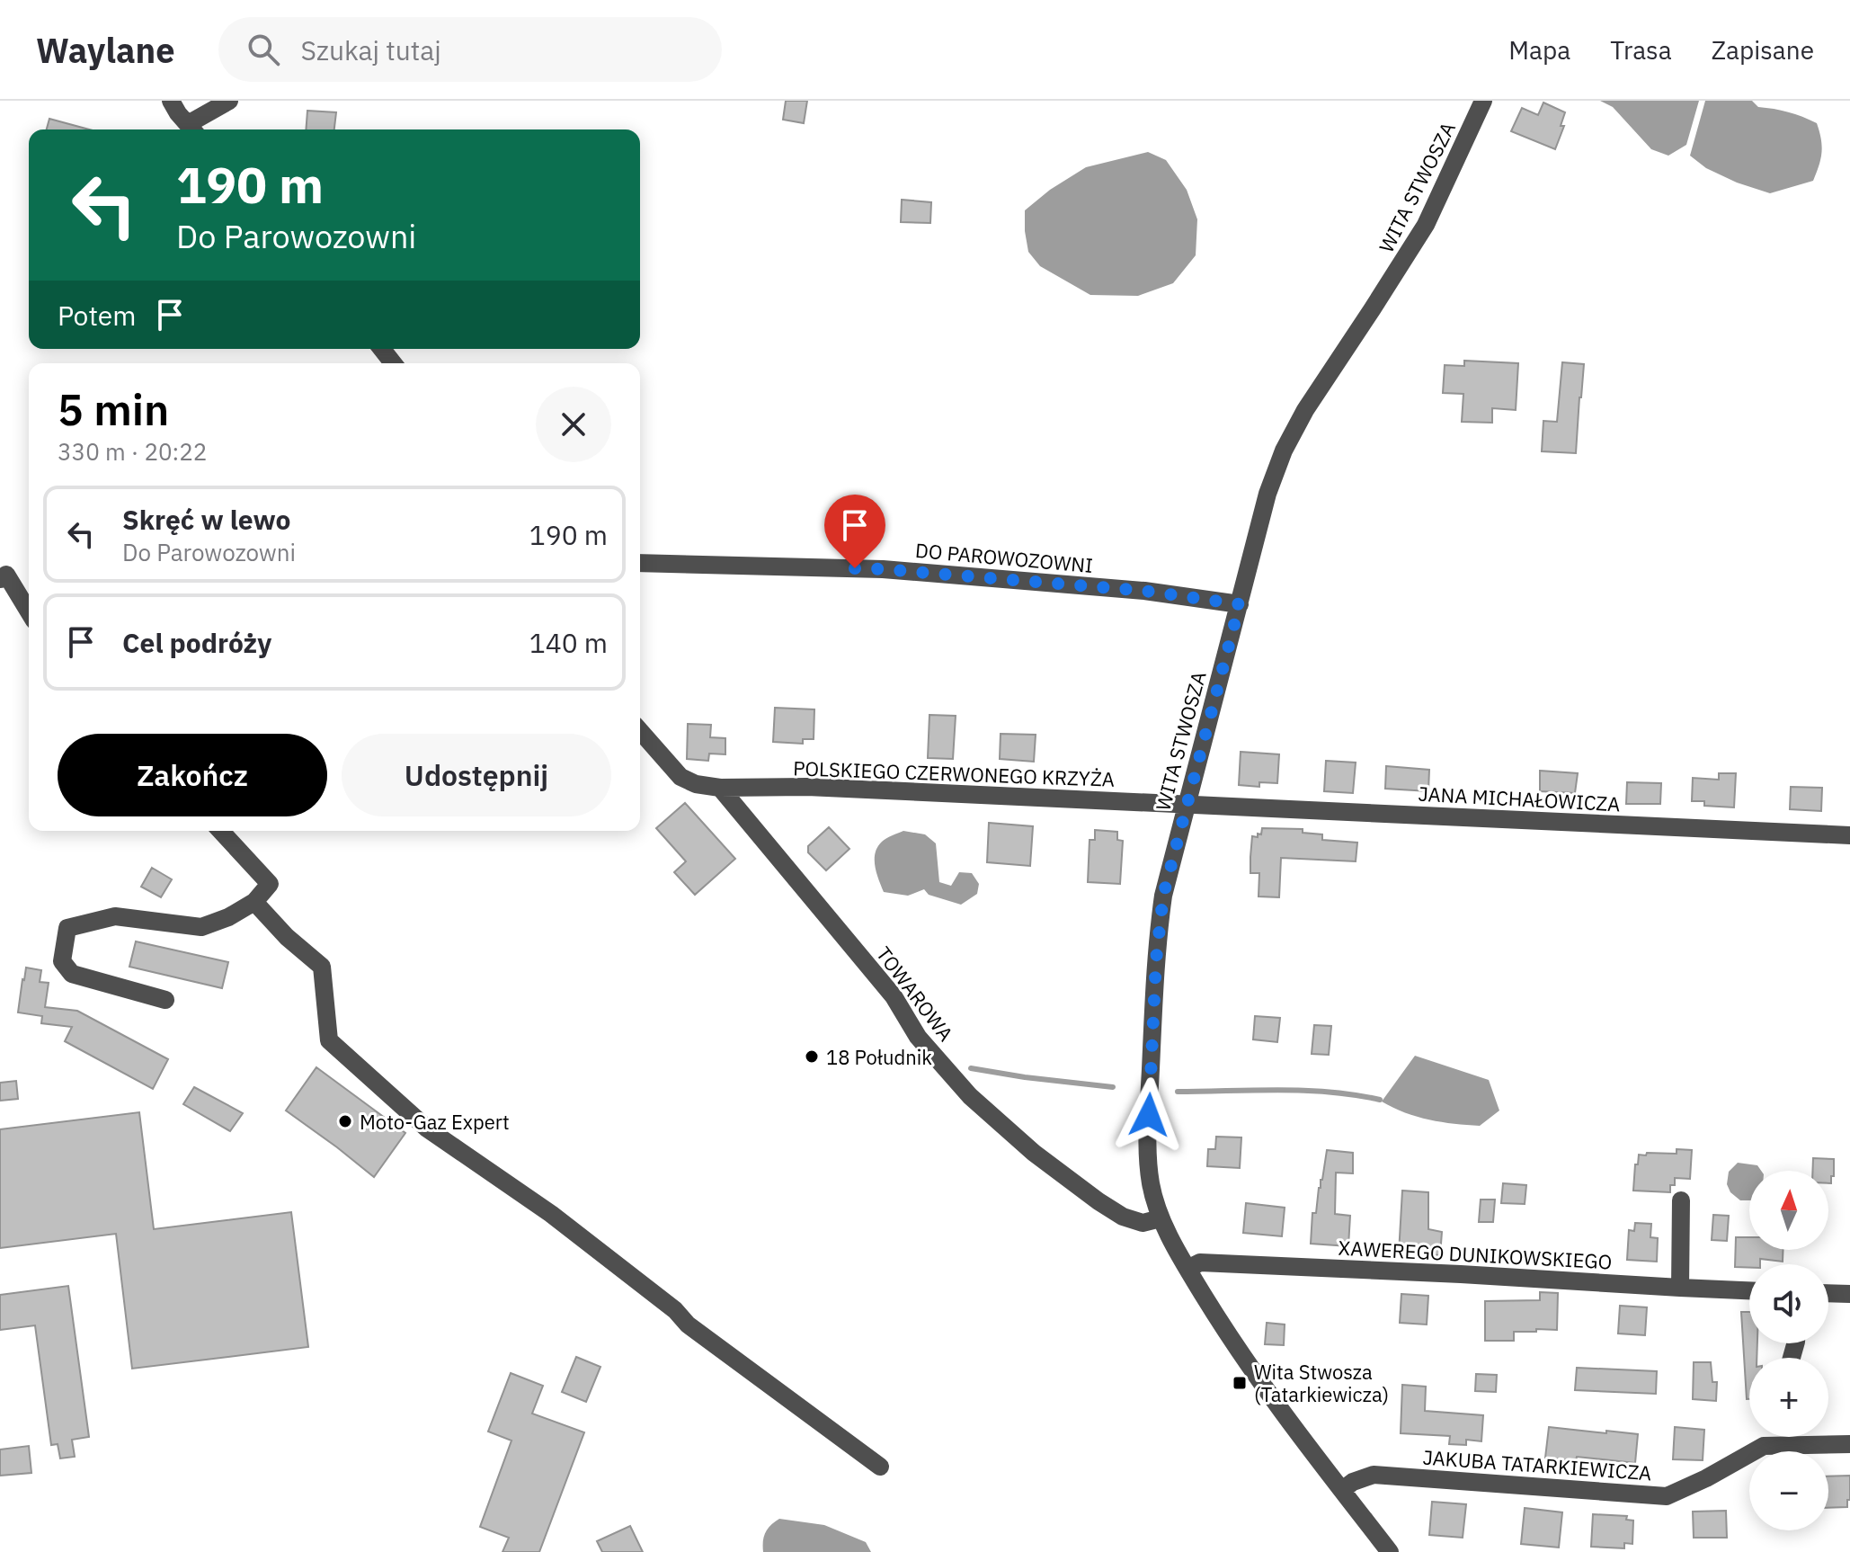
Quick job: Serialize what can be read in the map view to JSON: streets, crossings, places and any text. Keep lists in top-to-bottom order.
{
  "streets": {
    "street": [
      "WITA STWOSZA",
      "DO PAROWOZOWNI",
      "POLSKIEGO CZERWONEGO KRZYŻA",
      "JANA MICHAŁOWICZA",
      "TOWAROWA",
      "XAWEREGO DUNIKOWSKIEGO",
      "JAKUBA TATARKIEWICZA"
    ]
  },
  "crossings": [
    ["WITA STWOSZA", "DO PAROWOZOWNI"],
    ["WITA STWOSZA", "POLSKIEGO CZERWONEGO KRZYŻA"],
    ["WITA STWOSZA", "JANA MICHAŁOWICZA"],
    ["WITA STWOSZA", "TOWAROWA"],
    ["WITA STWOSZA", "XAWEREGO DUNIKOWSKIEGO"],
    ["WITA STWOSZA", "JAKUBA TATARKIEWICZA"],
    ["POLSKIEGO CZERWONEGO KRZYŻA", "JANA MICHAŁOWICZA"],
    ["POLSKIEGO CZERWONEGO KRZYŻA", "TOWAROWA"]
  ],
  "places": {
    "other": ["18 Południk", "Moto-Gaz Expert"],
    "transit": ["Wita Stwosza (Tatarkiewicza)"]
  },
  "north": "top",
  "page": {
    "header": "Waylane",
    "search": "Szukaj tutaj",
    "nav": ["Mapa", "Trasa", "Zapisane"],
    "turn": ["190 m", "Do Parowozowni"],
    "then": "Potem",
    "heading": ["5 min", "330 m · 20:22"],
    "list": [
      {
        "name": "Skręć w lewo",
        "note": "Do Parowozowni",
        "value": "190 m"
      },
      {
        "name": "Cel podróży",
        "value": "140 m"
      }
    ],
    "buttons": ["Zakończ", "Udostępnij"],
    "map_buttons": ["+", "−"]
  }
}
